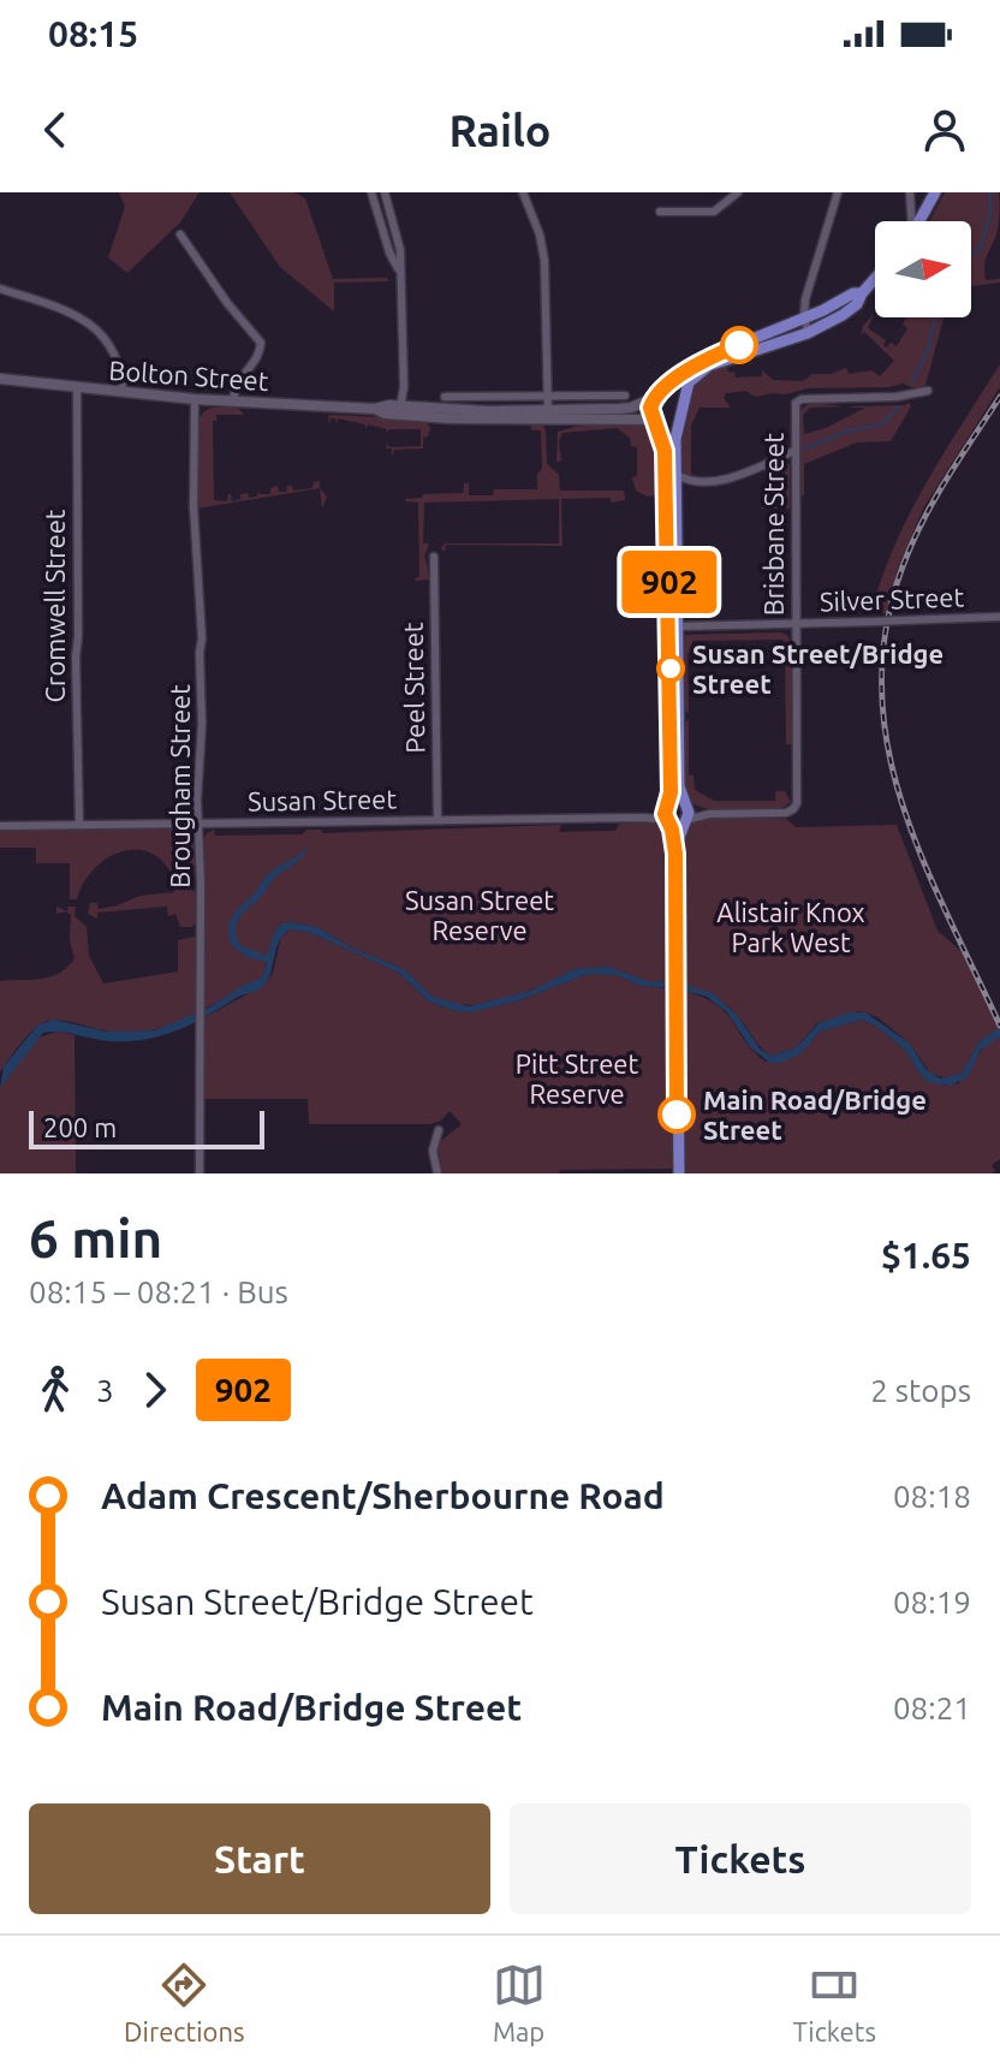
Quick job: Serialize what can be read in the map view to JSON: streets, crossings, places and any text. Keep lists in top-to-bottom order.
{
  "streets": {
    "main road": ["Bolton Street"],
    "street": [
      "Brisbane Street",
      "Silver Street",
      "Cromwell Street",
      "Peel Street",
      "Brougham Street",
      "Susan Street"
    ]
  },
  "crossings": [
    ["Bolton Street", "Cromwell Street"],
    ["Bolton Street", "Brougham Street"],
    ["Brisbane Street", "Silver Street"],
    ["Brisbane Street", "Susan Street"],
    ["Cromwell Street", "Susan Street"],
    ["Peel Street", "Susan Street"],
    ["Brougham Street", "Susan Street"]
  ],
  "parks": ["Susan Street Reserve", "Alistair Knox Park West", "Pitt Street Reserve"],
  "places": ["Susan Street/Bridge Street", "Main Road/Bridge Street"],
  "lines": ["bus line 902"],
  "scale_bar": "200 m",
  "north": "right",
  "page": {
    "status": "08:15",
    "header": "Railo",
    "on_map": "902",
    "scale": "200 m",
    "heading": ["6 min", "08:15 – 08:21 · Bus", "$1.65"],
    "legs": ["3", "902", "2 stops"],
    "list": [
      {
        "name": "Adam Crescent/Sherbourne Road",
        "value": "08:18"
      },
      {
        "name": "Susan Street/Bridge Street",
        "value": "08:19"
      },
      {
        "name": "Main Road/Bridge Street",
        "value": "08:21"
      }
    ],
    "buttons": ["Start", "Tickets"],
    "tabs": ["Directions", "Map", "Tickets"]
  }
}
